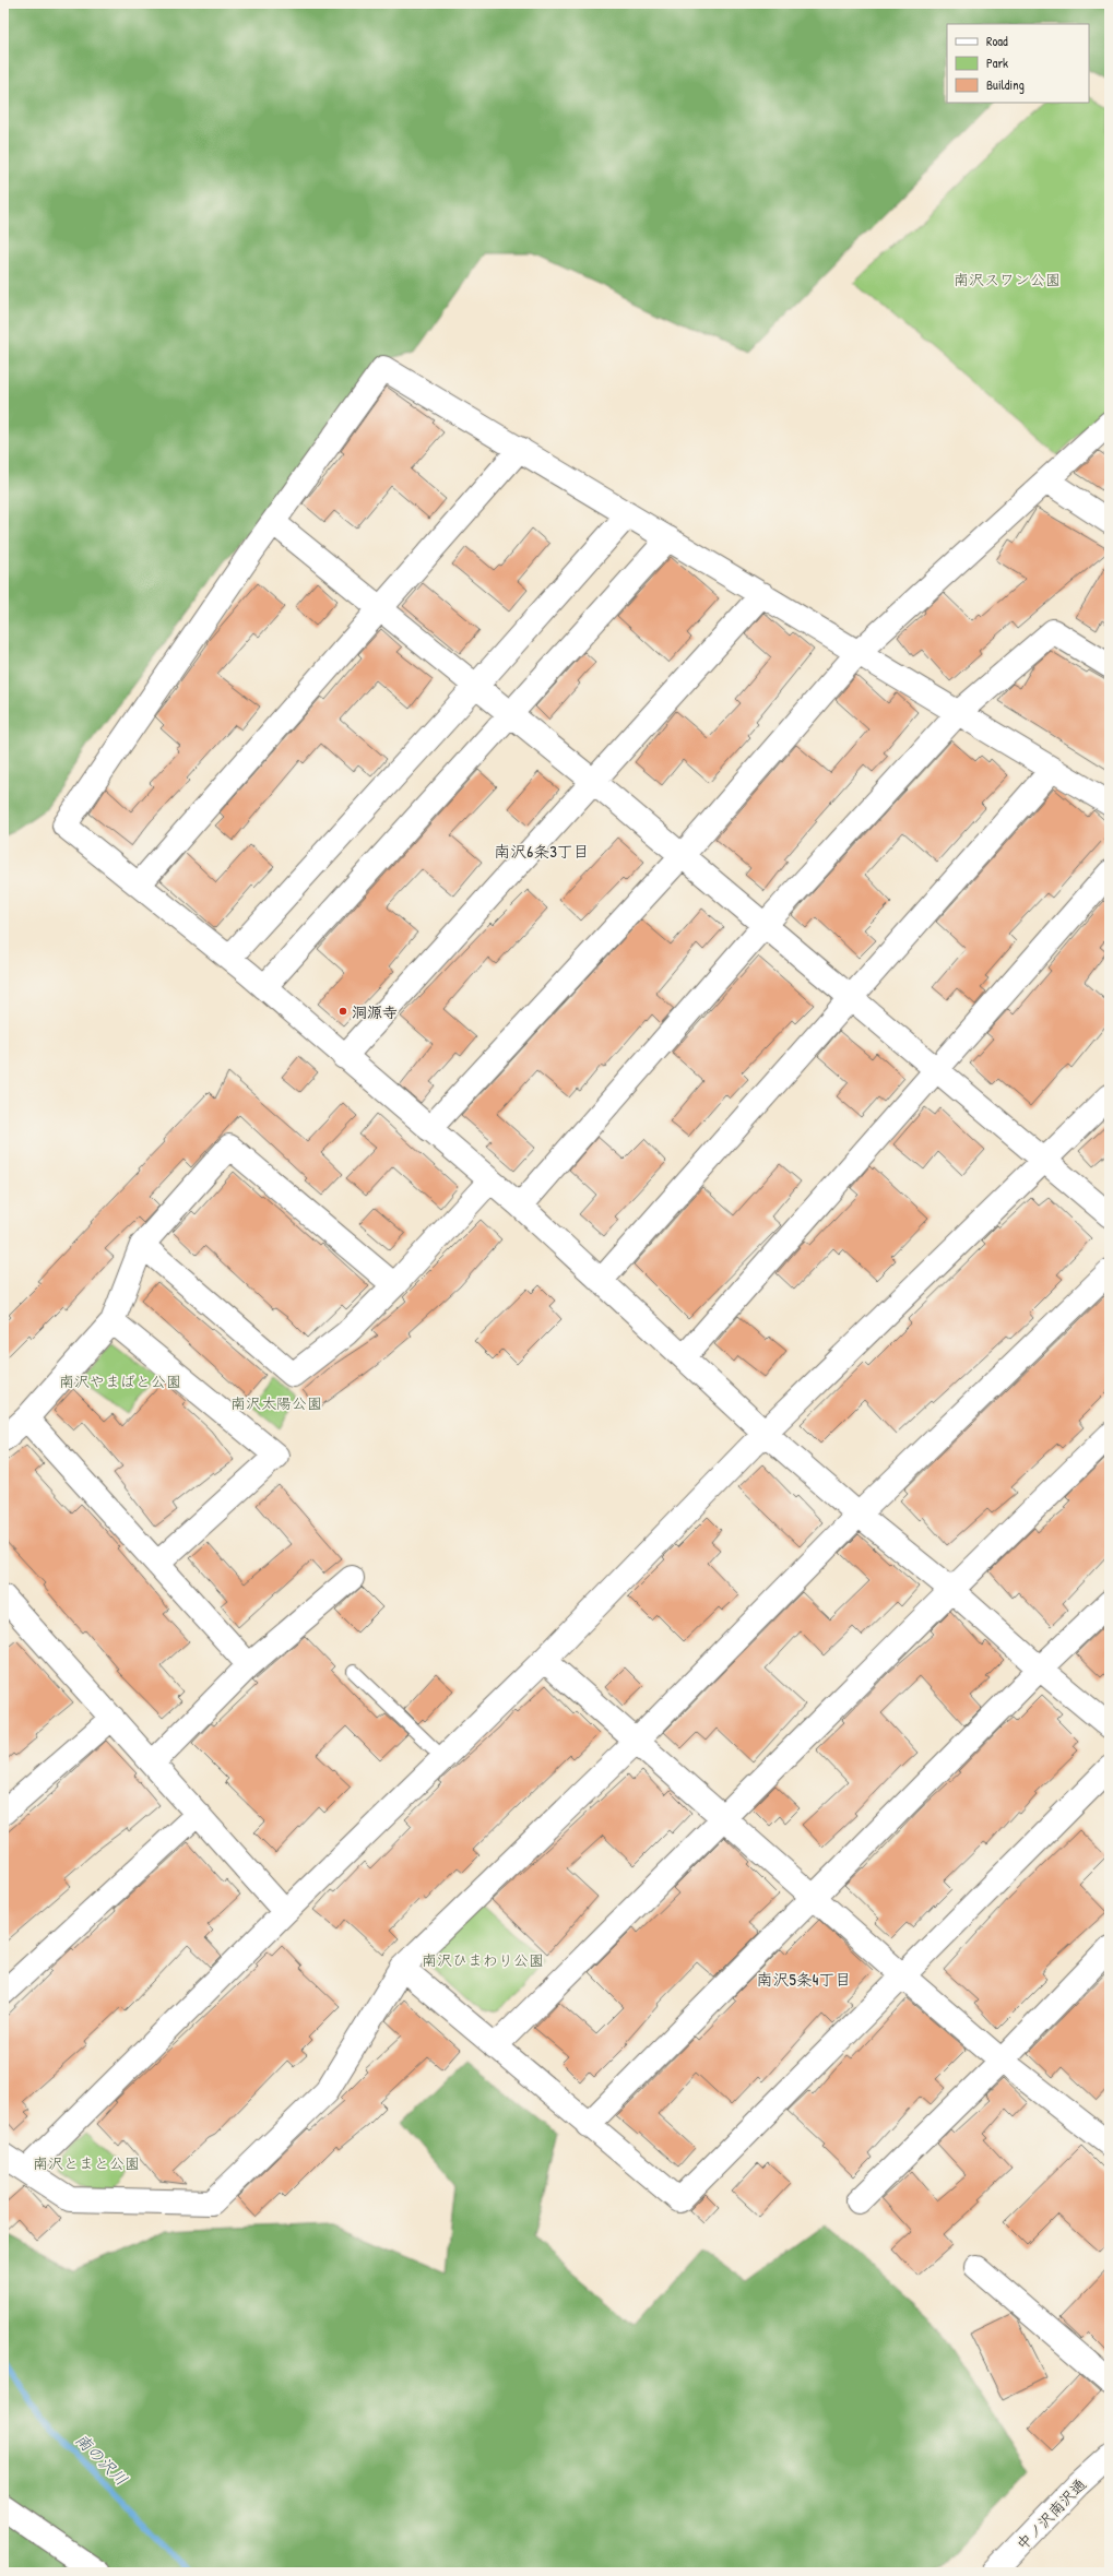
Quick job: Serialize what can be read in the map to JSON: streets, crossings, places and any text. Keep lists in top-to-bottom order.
{
  "streets": {
    "street": ["中ノ沢南沢通"]
  },
  "districts": ["南沢6条3丁目", "南沢5条4丁目"],
  "water": ["南の沢川"],
  "parks": [
    "南沢スワン公園",
    "南沢やまばと公園",
    "南沢太陽公園",
    "南沢ひまわり公園",
    "南沢とまと公園"
  ],
  "places": ["洞源寺"],
  "legend": ["Road", "Park", "Building"]
}
